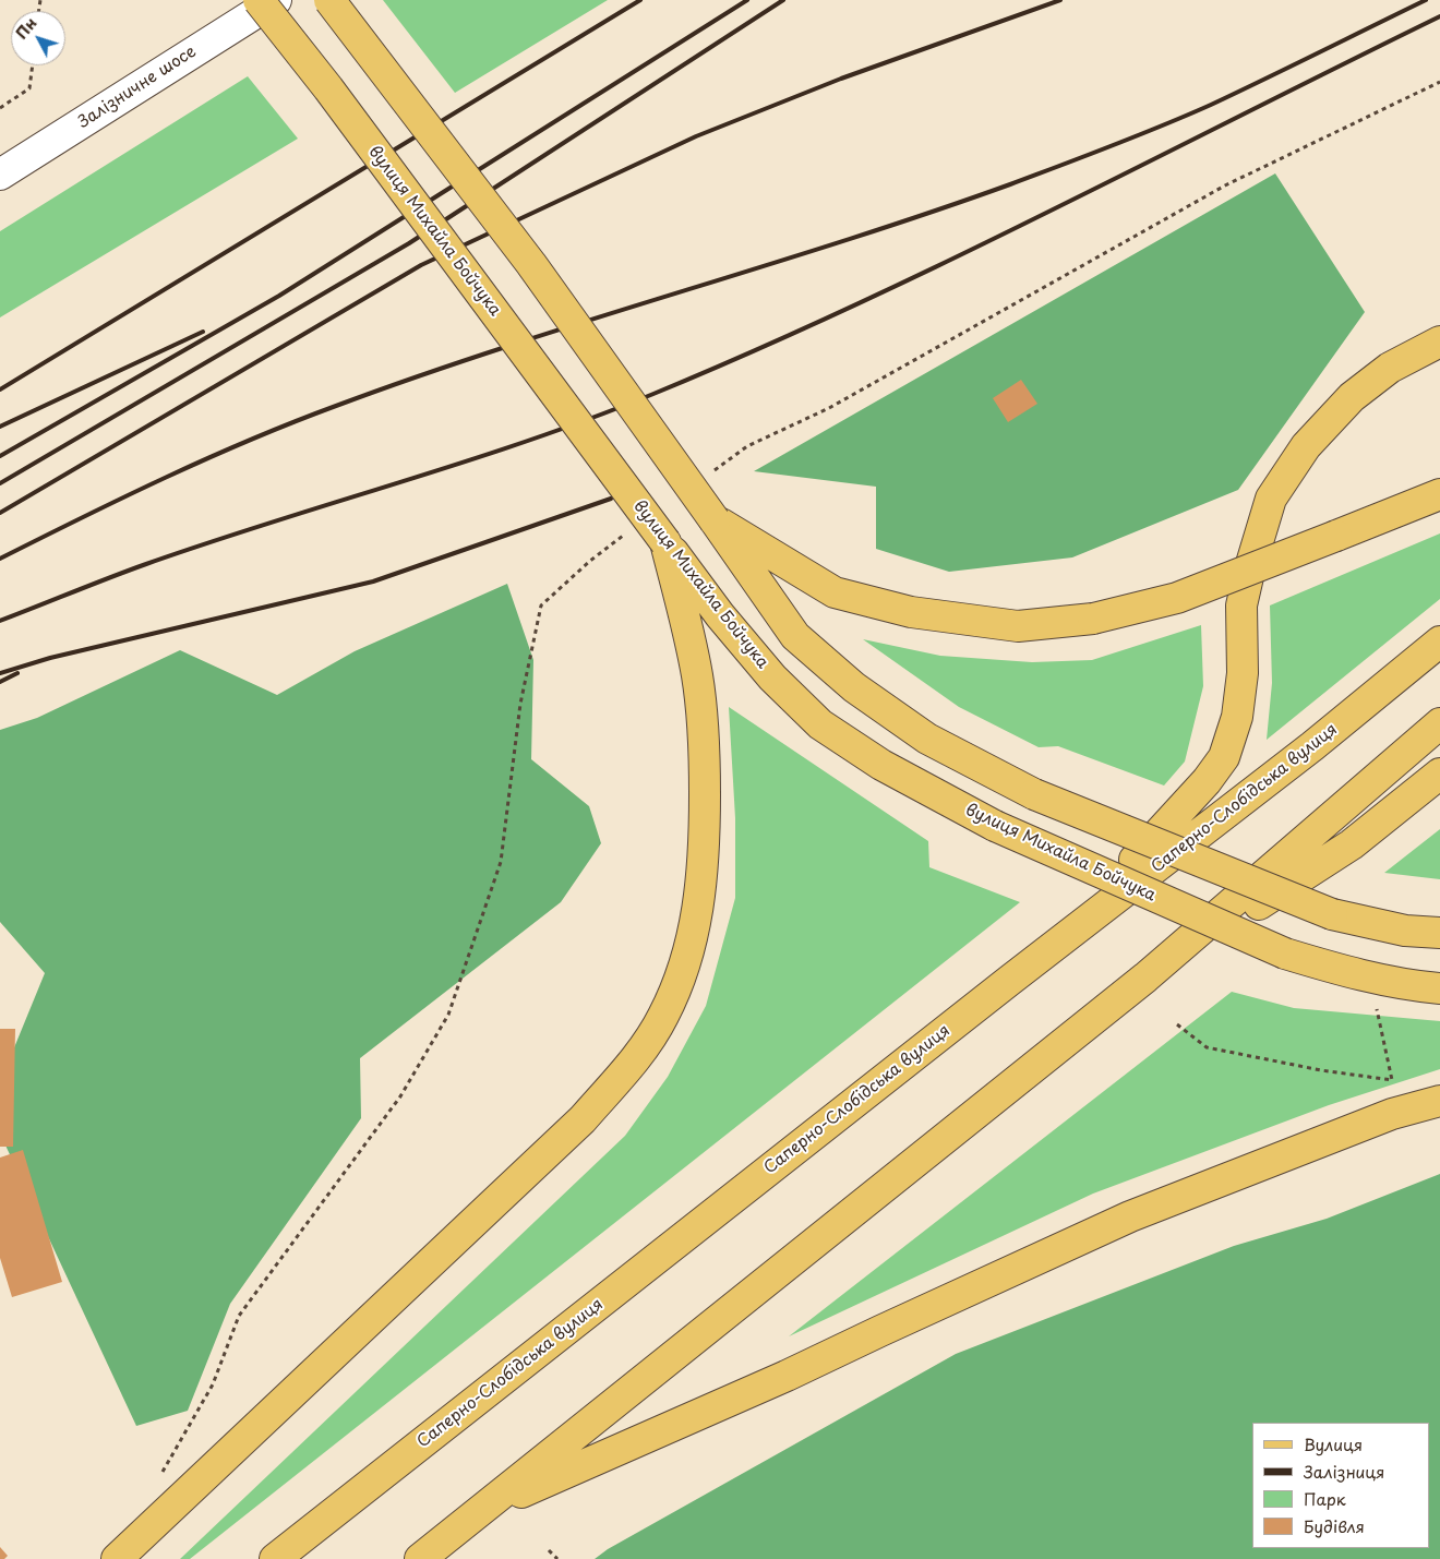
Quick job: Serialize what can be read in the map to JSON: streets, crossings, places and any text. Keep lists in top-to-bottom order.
{
  "streets": {
    "main road": ["вулиця Михайла Бойчука", "Саперно-Слобідська вулиця"],
    "street": ["Залізничне шосе"]
  },
  "legend": [
    "Вулиця",
    "Залізниця",
    "Парк",
    "Будівля"
  ],
  "north": "top left"
}
